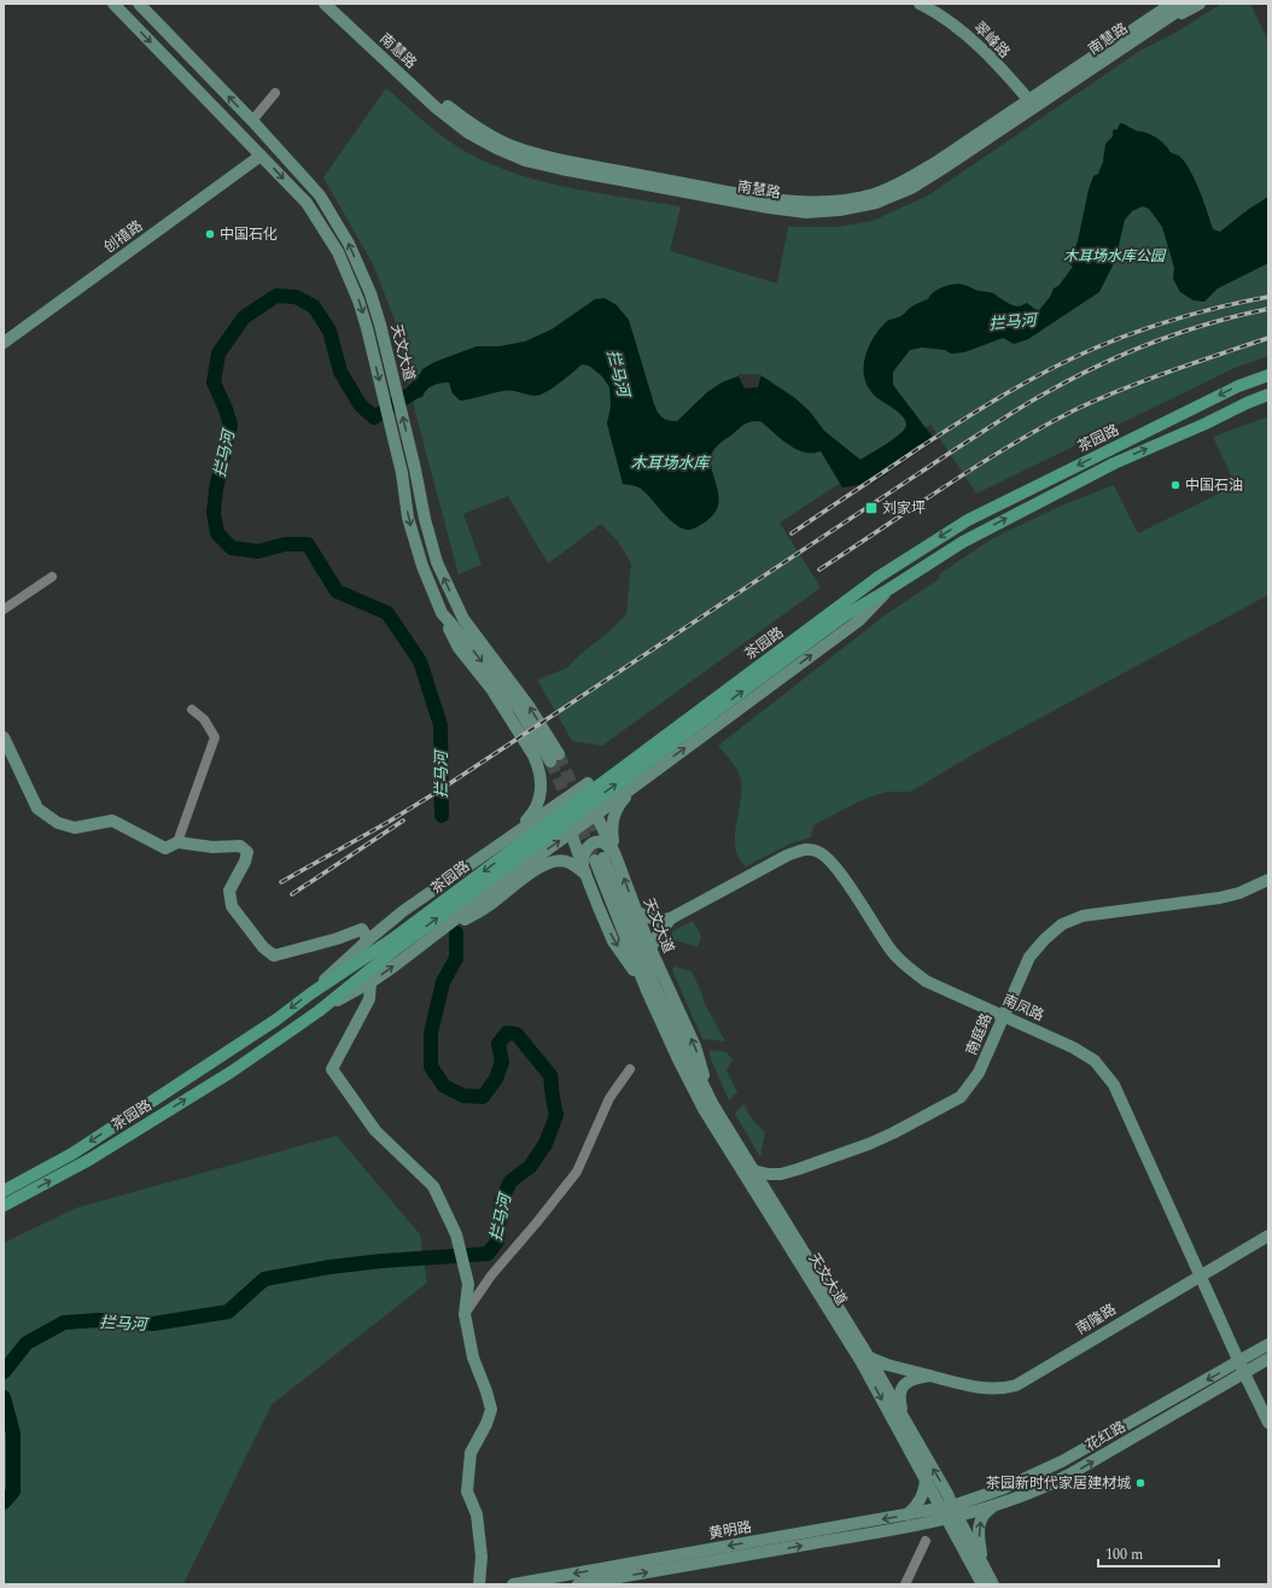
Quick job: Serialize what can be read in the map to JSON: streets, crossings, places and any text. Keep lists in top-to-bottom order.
{
  "streets": {
    "main road": [
      "南慧路",
      "翠峰路",
      "创禧路",
      "天文大道",
      "茶园路",
      "南凤路",
      "南庭路",
      "南隆路",
      "花红路",
      "黄明路"
    ]
  },
  "crossings": [
    ["南慧路", "翠峰路"],
    ["创禧路", "天文大道"],
    ["天文大道", "茶园路"],
    ["天文大道", "南隆路"],
    ["天文大道", "花红路"],
    ["天文大道", "黄明路"],
    ["南凤路", "南庭路"],
    ["南凤路", "南隆路"],
    ["南凤路", "花红路"],
    ["花红路", "黄明路"]
  ],
  "water": ["拦马河", "木耳场水库"],
  "parks": ["木耳场水库公园"],
  "places": {
    "other": ["中国石化", "中国石油", "茶园新时代家居建材城"],
    "transit": ["刘家坪"]
  },
  "scale_bar": "100 m"
}
